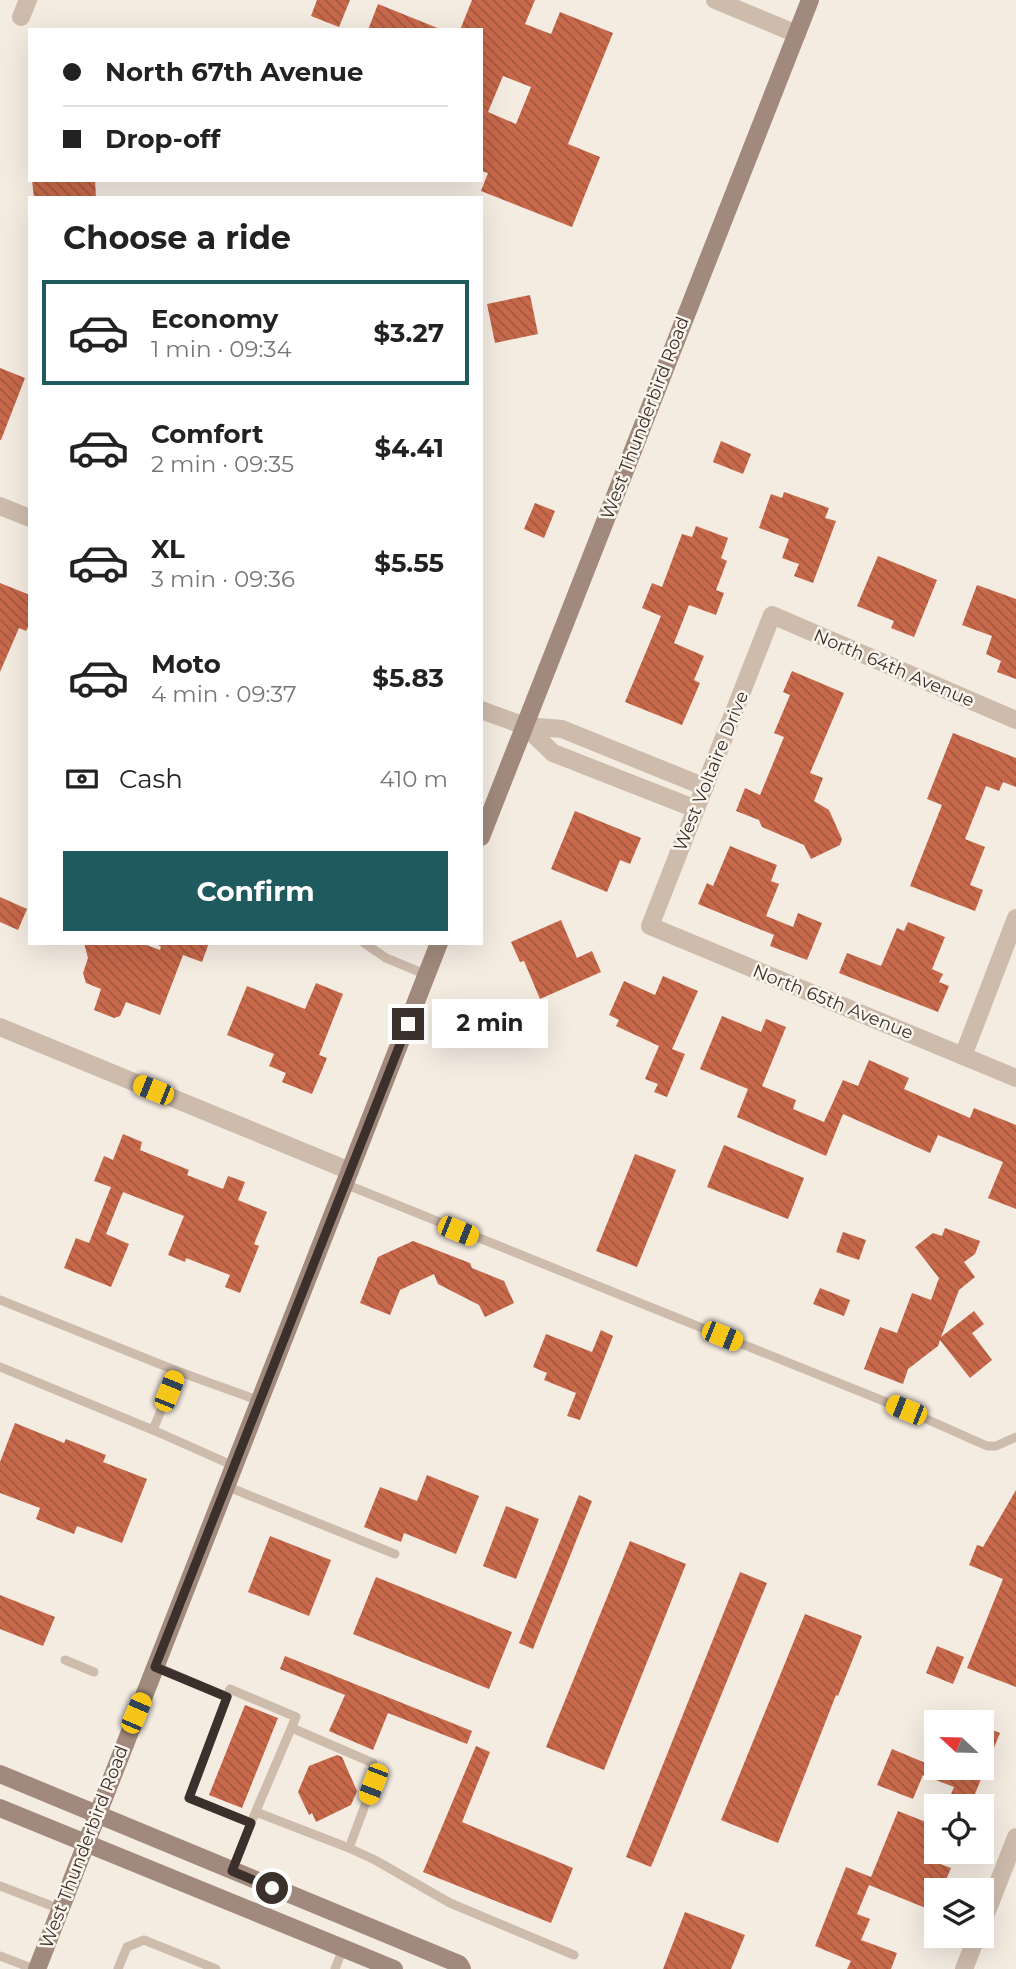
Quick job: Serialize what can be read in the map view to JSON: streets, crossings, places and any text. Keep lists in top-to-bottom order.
{
  "streets": {
    "main road": ["West Thunderbird Road"],
    "street": ["North 64th Avenue", "West Voltaire Drive", "North 65th Avenue"]
  },
  "crossings": [
    ["North 64th Avenue", "West Voltaire Drive"],
    ["West Voltaire Drive", "North 65th Avenue"]
  ],
  "north": "left",
  "page": {
    "banner": ["North 67th Avenue", "Drop-off"],
    "heading": "Choose a ride",
    "list": [
      {
        "name": "Economy",
        "note": "1 min · 09:34",
        "value": "$3.27"
      },
      {
        "name": "Comfort",
        "note": "2 min · 09:35",
        "value": "$4.41"
      },
      {
        "name": "XL",
        "note": "3 min · 09:36",
        "value": "$5.55"
      },
      {
        "name": "Moto",
        "note": "4 min · 09:37",
        "value": "$5.83"
      }
    ],
    "pay": ["Cash", "410 m"],
    "buttons": "Confirm",
    "bubble": "2 min"
  }
}
